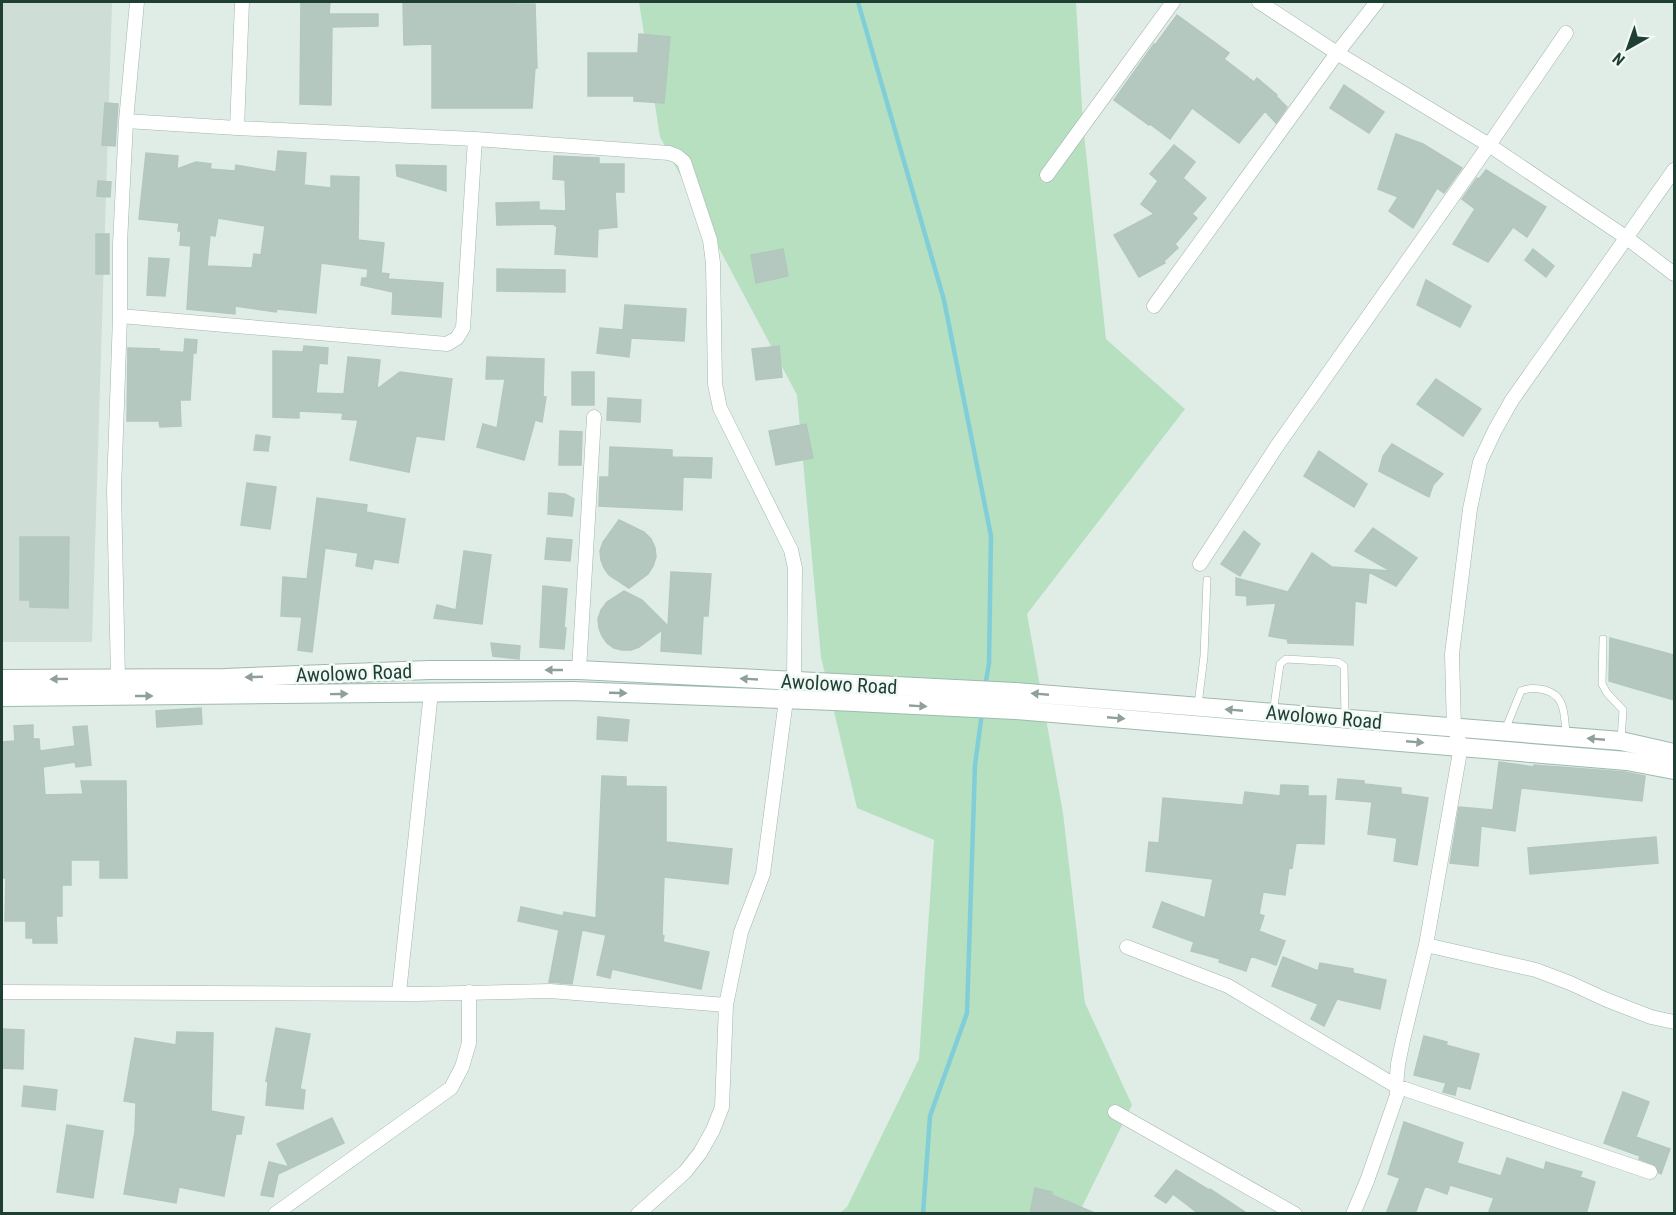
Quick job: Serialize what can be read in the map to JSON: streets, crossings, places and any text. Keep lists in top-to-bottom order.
{
  "streets": {
    "main road": ["Awolowo Road"]
  },
  "north": "bottom left"
}
